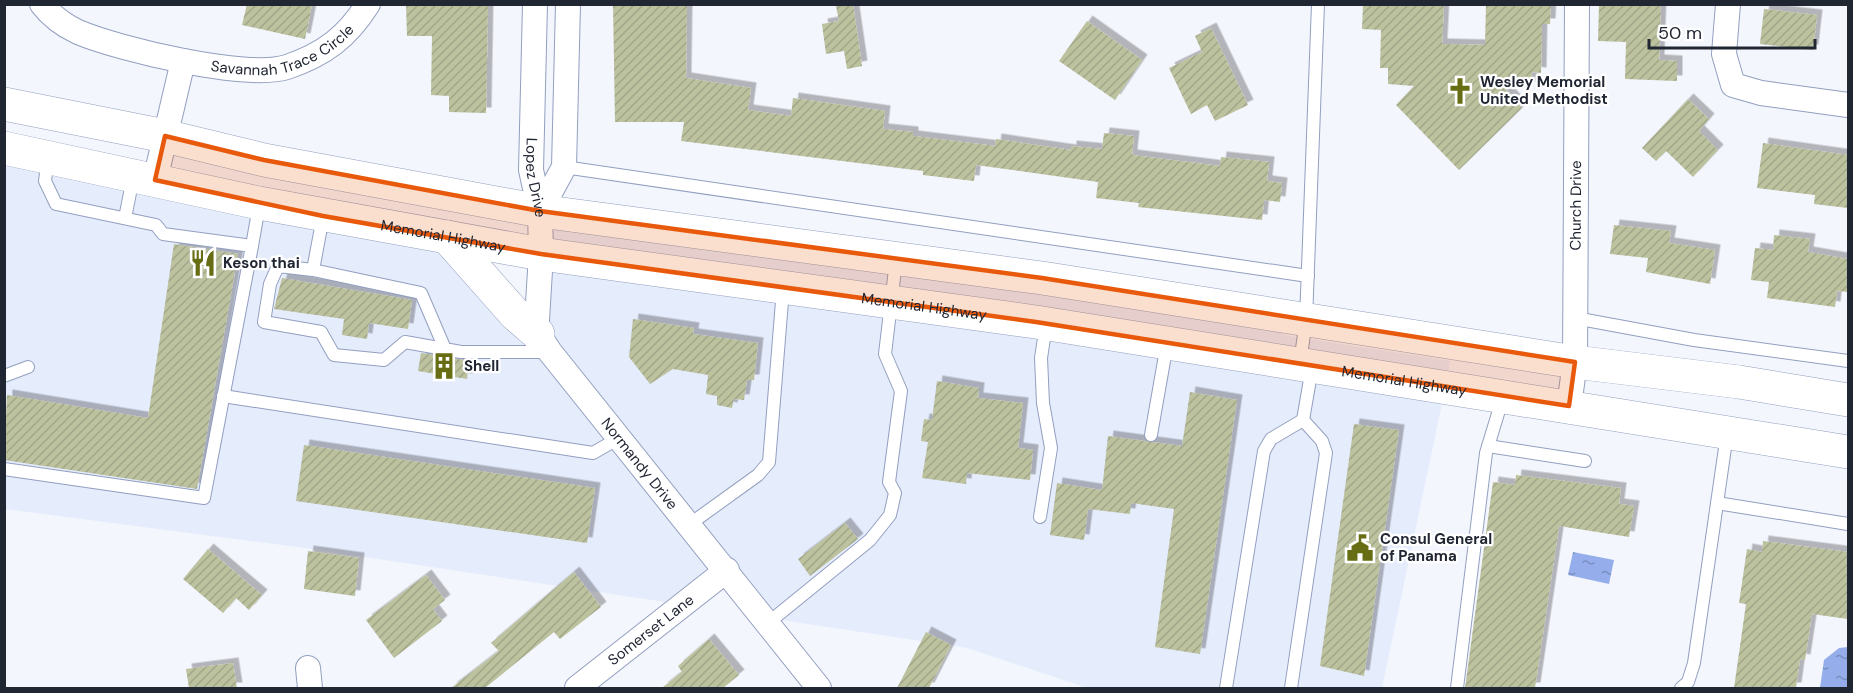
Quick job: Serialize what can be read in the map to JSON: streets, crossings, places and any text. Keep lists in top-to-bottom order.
{
  "streets": {
    "main road": ["Memorial Highway"],
    "street": [
      "Savannah Trace Circle",
      "Lopez Drive",
      "Church Drive",
      "Normandy Drive",
      "Somerset Lane"
    ]
  },
  "crossings": [
    ["Savannah Trace Circle", "Memorial Highway"],
    ["Church Drive", "Memorial Highway"],
    ["Normandy Drive", "Somerset Lane"]
  ],
  "places": {
    "church": ["Wesley Memorial United Methodist"],
    "restaurant": ["Keson thai"],
    "building": ["Shell"],
    "public building": ["Consul General of Panama"]
  },
  "scale_bar": "50 m"
}
